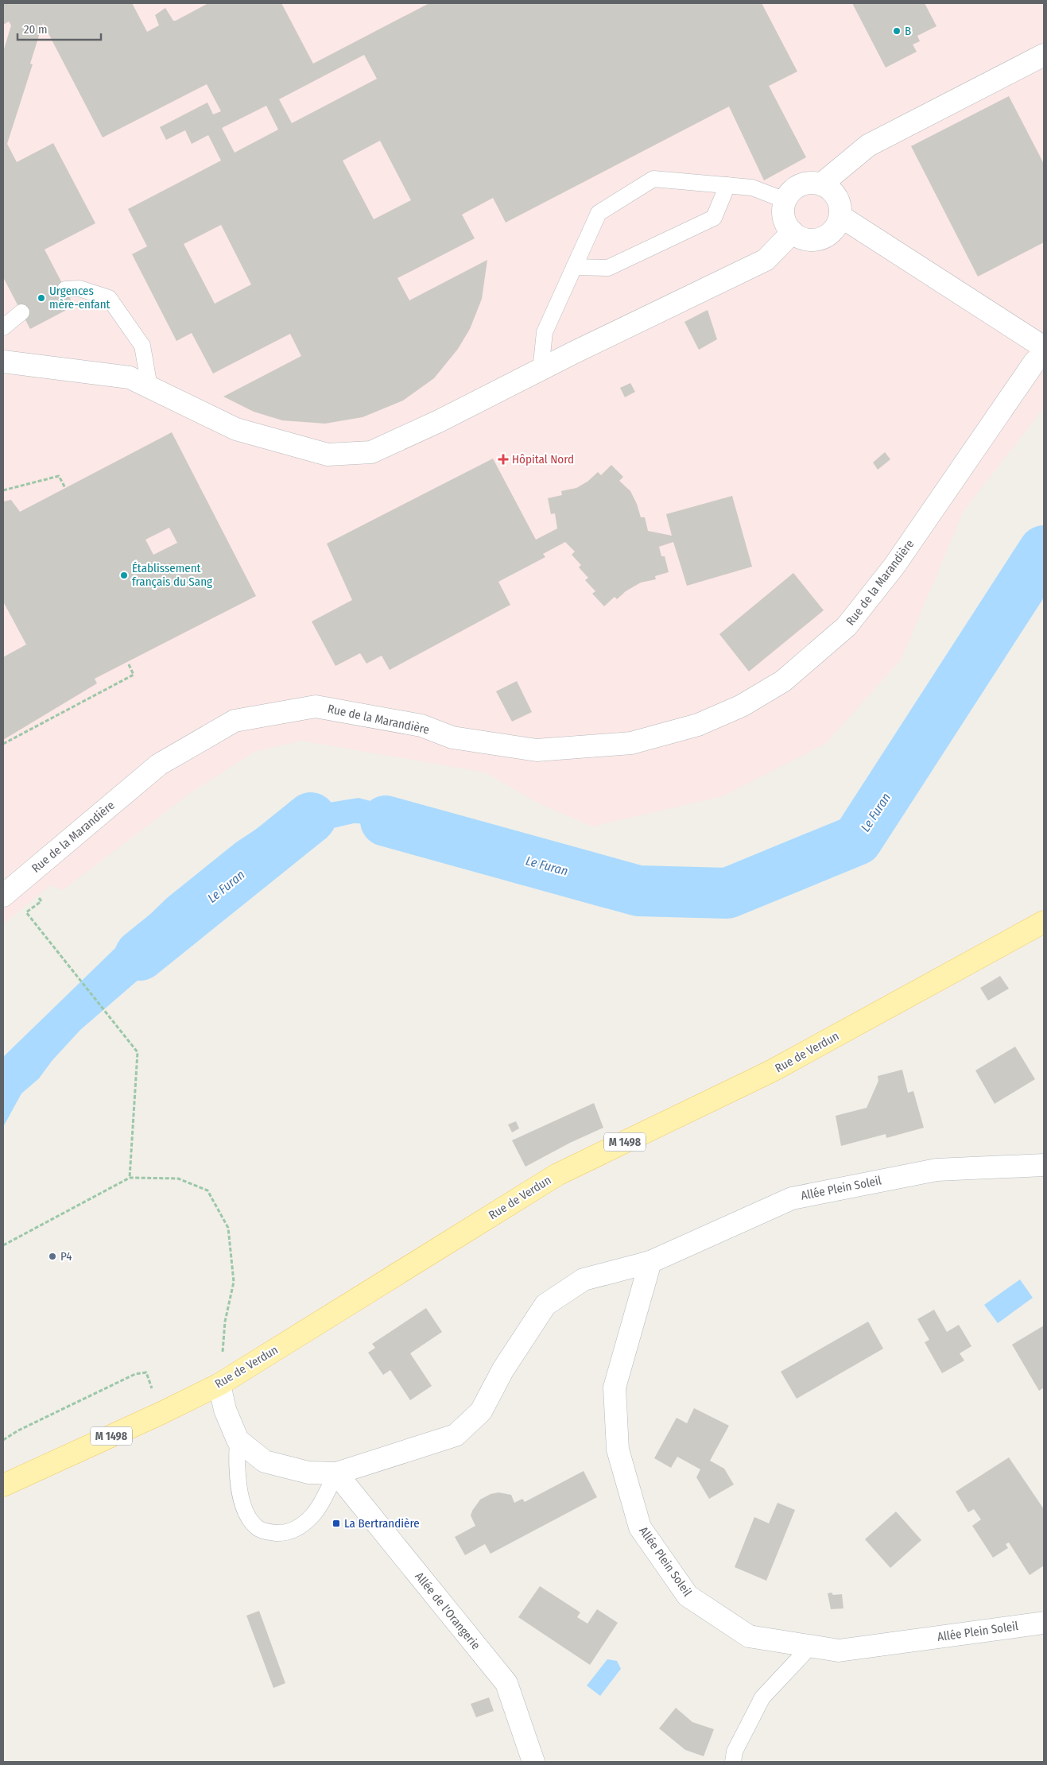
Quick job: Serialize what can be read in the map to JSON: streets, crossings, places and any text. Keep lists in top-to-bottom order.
{
  "streets": {
    "main road": ["Rue de Verdun", "M 1498"],
    "street": ["Rue de la Marandière", "Allée Plein Soleil", "Allée de l'Orangerie"]
  },
  "crossings": [
    ["Rue de Verdun", "Allée Plein Soleil"],
    ["Allée Plein Soleil", "Allée de l'Orangerie"]
  ],
  "water": ["Le Furan"],
  "places": {
    "other": [
      "B",
      "Urgences mère-enfant",
      "Établissement français du Sang",
      "P4"
    ],
    "health": ["Hôpital Nord"],
    "transit": ["La Bertrandière"]
  },
  "scale_bar": "20 m"
}
